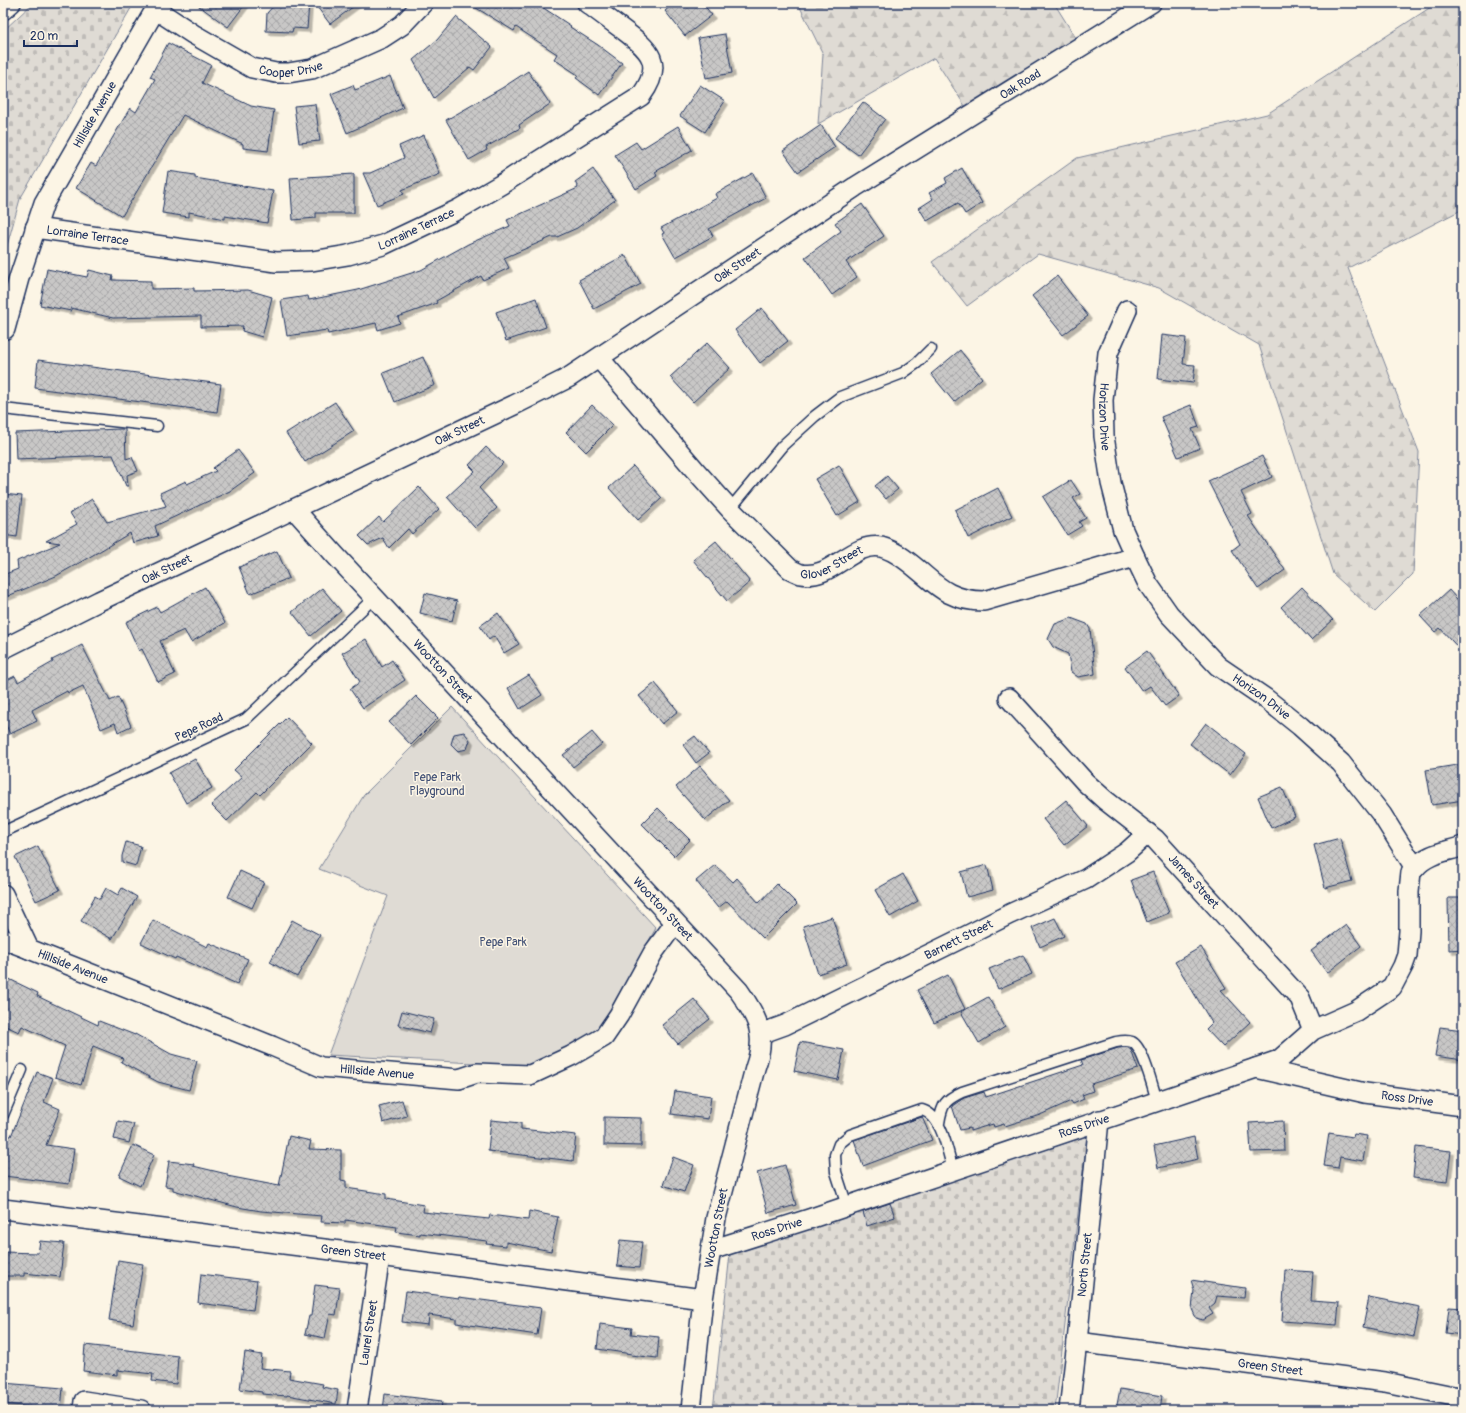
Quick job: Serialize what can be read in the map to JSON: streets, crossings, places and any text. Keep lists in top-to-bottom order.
{
  "streets": {
    "street": [
      "Cooper Drive",
      "Oak Road",
      "Hillside Avenue",
      "Lorraine Terrace",
      "Oak Street",
      "Horizon Drive",
      "Glover Street",
      "Wootton Street",
      "James Street",
      "Barnett Street",
      "Ross Drive",
      "Green Street",
      "North Street",
      "Laurel Street"
    ],
    "lane": ["Pepe Road"]
  },
  "crossings": [
    ["Cooper Drive", "Hillside Avenue"],
    ["Oak Road", "Oak Street"],
    ["Hillside Avenue", "Lorraine Terrace"],
    ["Hillside Avenue", "Wootton Street"],
    ["Oak Street", "Glover Street"],
    ["Oak Street", "Wootton Street"],
    ["Horizon Drive", "Glover Street"],
    ["Wootton Street", "Pepe Road"],
    ["Wootton Street", "Barnett Street"],
    ["Wootton Street", "Ross Drive"],
    ["Wootton Street", "Green Street"],
    ["James Street", "Barnett Street"],
    ["Ross Drive", "North Street"],
    ["Green Street", "North Street"],
    ["Green Street", "Laurel Street"]
  ],
  "parks": ["Pepe Park Playground", "Pepe Park"],
  "scale_bar": "20 m"
}
